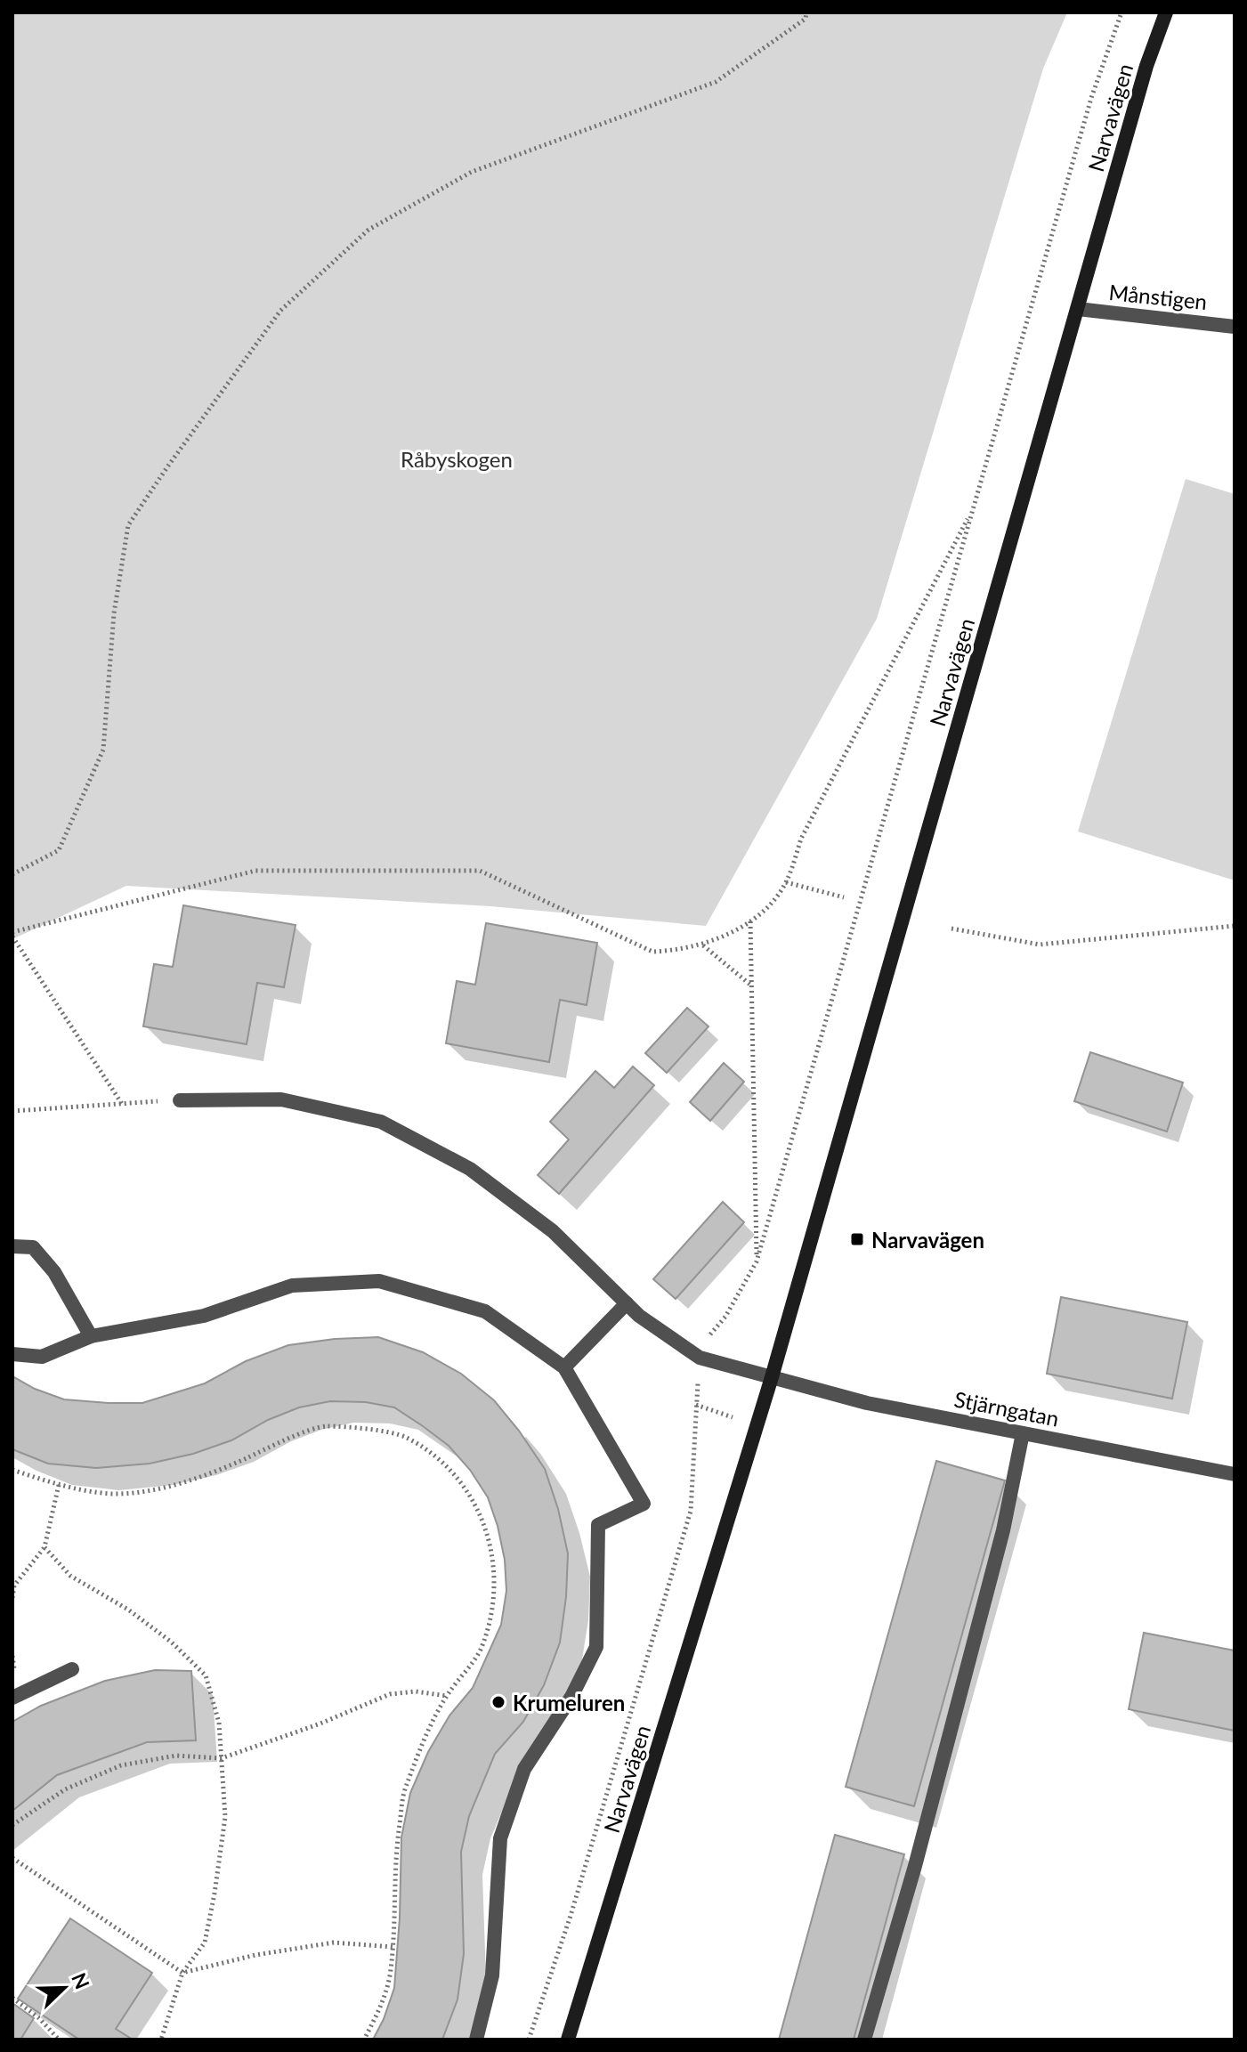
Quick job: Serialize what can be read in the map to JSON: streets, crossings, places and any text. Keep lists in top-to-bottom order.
{
  "streets": {
    "main road": ["Narvavägen"],
    "street": ["Månstigen", "Stjärngatan"]
  },
  "crossings": [
    ["Narvavägen", "Månstigen"],
    ["Narvavägen", "Stjärngatan"]
  ],
  "parks": ["Råbyskogen"],
  "places": {
    "transit": ["Narvavägen"],
    "other": ["Krumeluren"]
  },
  "north": "top right"
}
